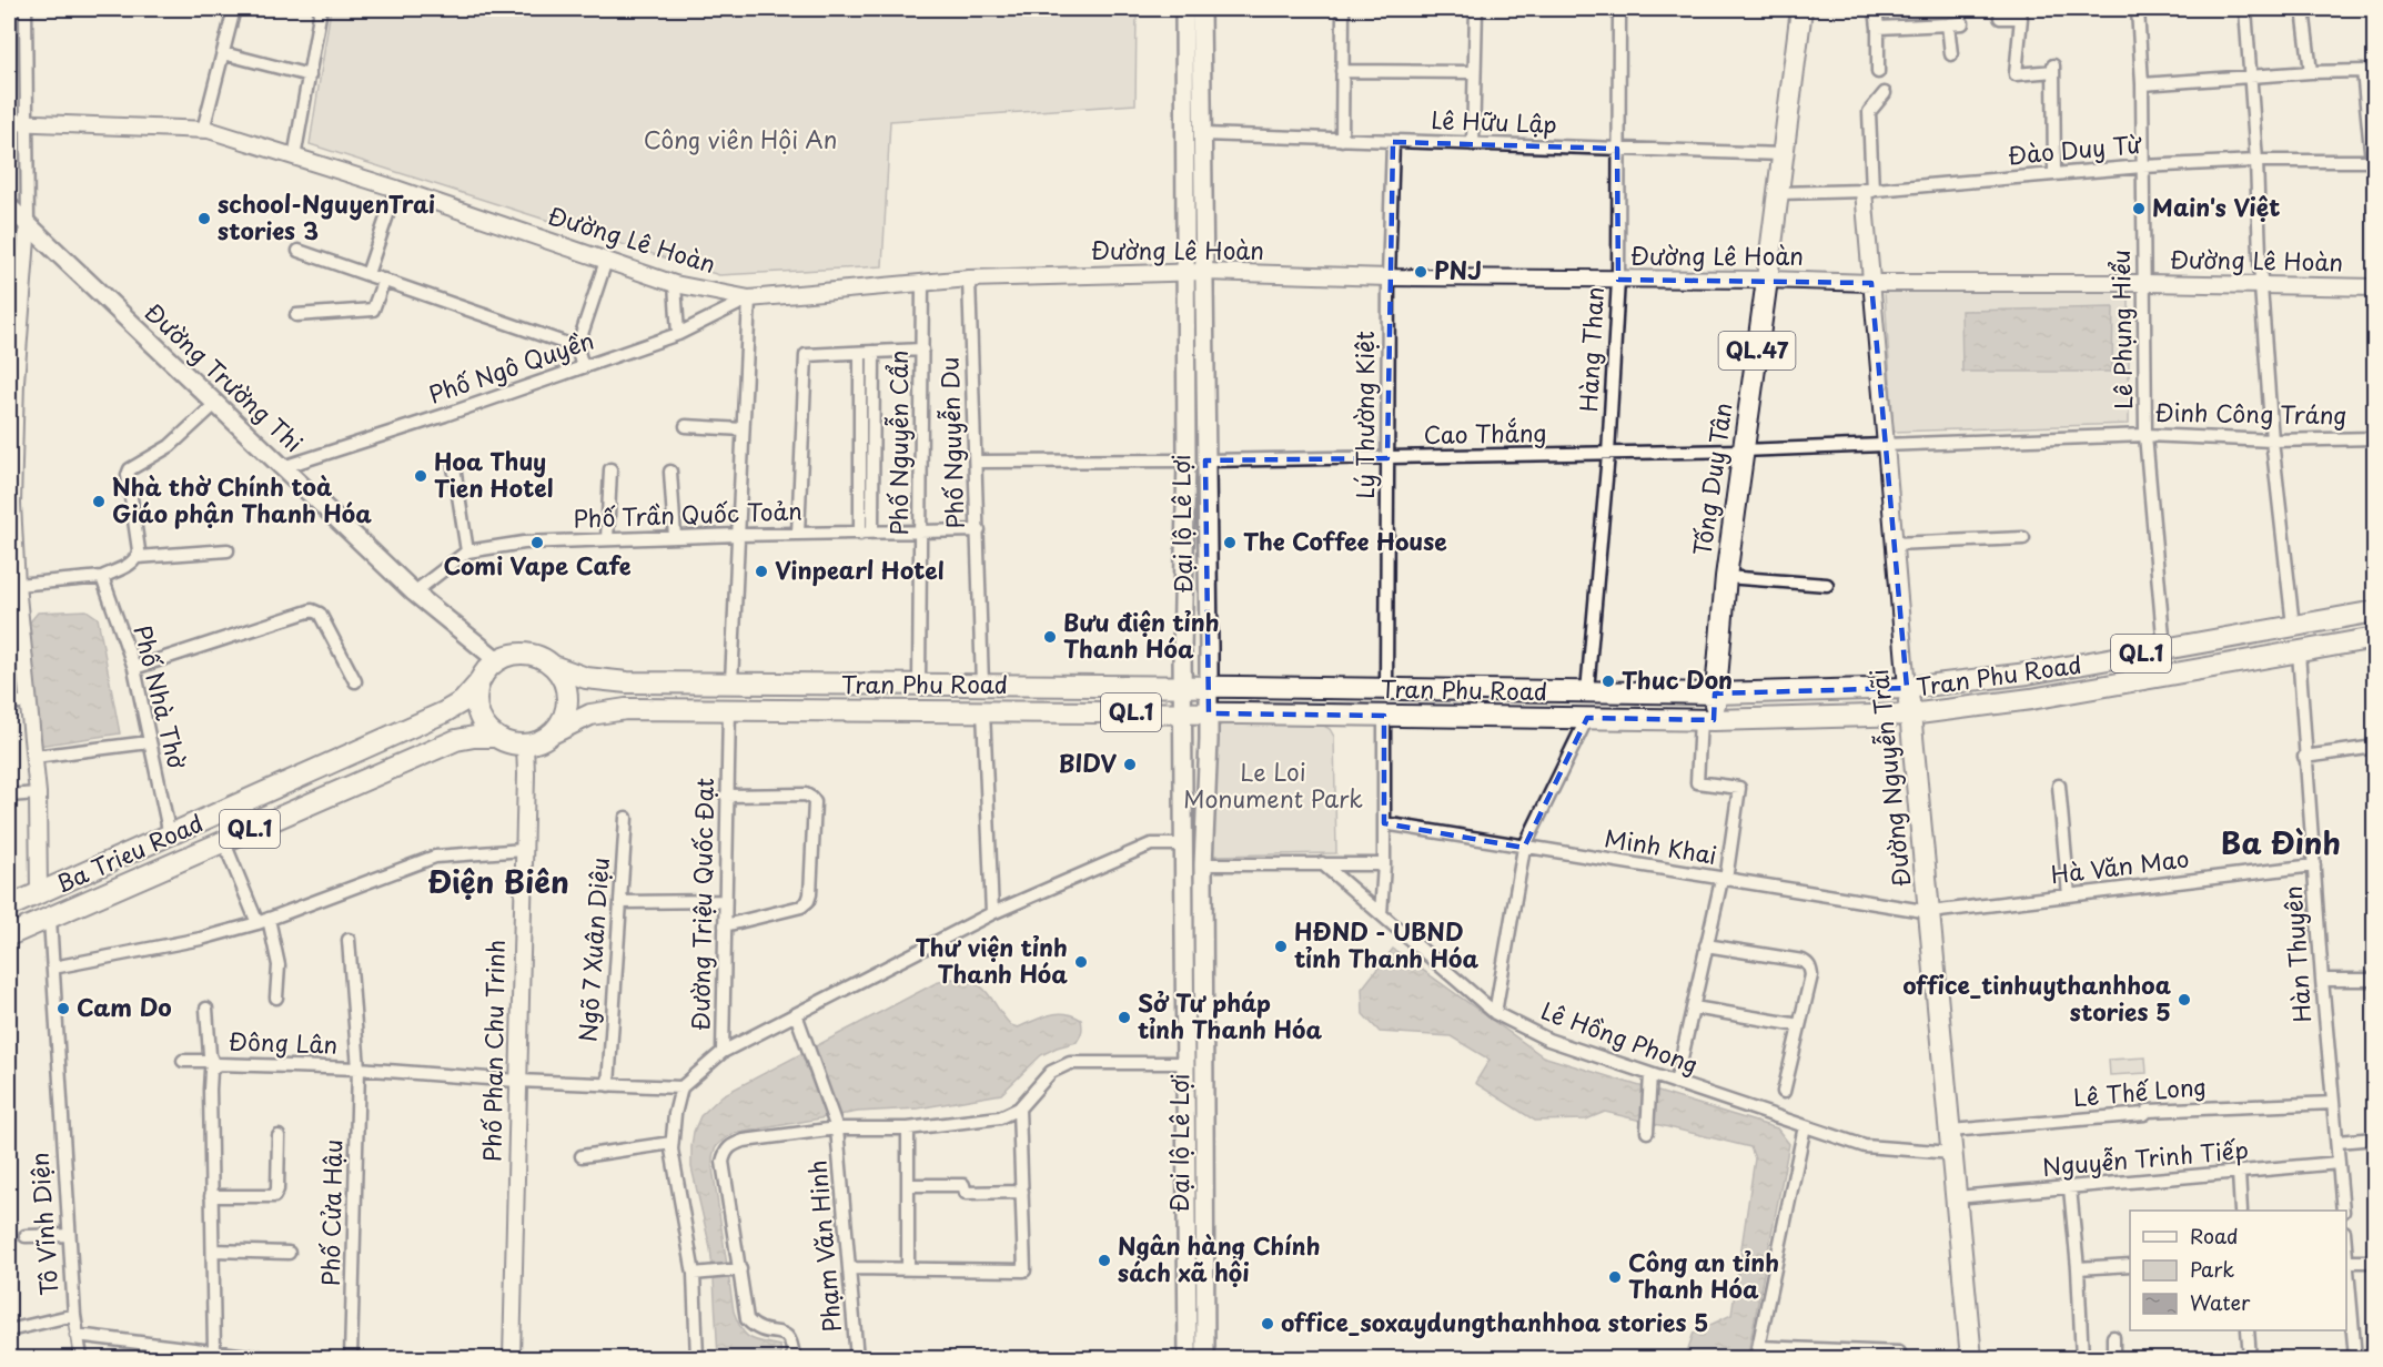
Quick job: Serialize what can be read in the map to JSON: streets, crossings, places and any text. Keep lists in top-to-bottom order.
{
  "streets": {
    "highway": [
      "QL.47",
      "Tống Duy Tân",
      "QL.1",
      "Tran Phu Road",
      "Đường Nguyễn Trãi",
      "Ba Trieu Road"
    ],
    "main road": ["Đường Trường Thi", "Đại lộ Lê Lợi"],
    "street": [
      "Lê Hữu Lập",
      "Đào Duy Từ",
      "Đường Lê Hoàn",
      "Lê Phụng Hiểu",
      "Hàng Than",
      "Phố Ngô Quyền",
      "Lý Thường Kiệt",
      "Đinh Công Tráng",
      "Cao Thắng",
      "Phố Nguyễn Cẩn",
      "Phố Nguyễn Du",
      "Phố Trần Quốc Toản",
      "Phố Nhà Thờ",
      "Minh Khai",
      "Hà Văn Mao",
      "Đường Triệu Quốc Đạt",
      "Ngõ 7 Xuân Diệu",
      "Hàn Thuyên",
      "Lê Hồng Phong",
      "Đông Lân",
      "Phố Phan Chu Trinh",
      "Lê Thế Long",
      "Nguyễn Trinh Tiếp",
      "Phố Cửa Hậu",
      "Tô Vĩnh Diện",
      "Phạm Văn Hinh"
    ]
  },
  "crossings": [
    ["Lê Hữu Lập", "Hàng Than"],
    ["Lê Hữu Lập", "Lý Thường Kiệt"],
    ["Lê Hữu Lập", "Tống Duy Tân"],
    ["Lê Hữu Lập", "Đại lộ Lê Lợi"],
    ["Đào Duy Từ", "Lê Phụng Hiểu"],
    ["Đào Duy Từ", "Tống Duy Tân"],
    ["Đào Duy Từ", "Đường Nguyễn Trãi"],
    ["Đường Lê Hoàn", "Lê Phụng Hiểu"],
    ["Đường Lê Hoàn", "Hàng Than"],
    ["Đường Lê Hoàn", "Phố Ngô Quyền"],
    ["Đường Lê Hoàn", "Lý Thường Kiệt"],
    ["Đường Lê Hoàn", "Phố Nguyễn Cẩn"],
    ["Đường Lê Hoàn", "Phố Nguyễn Du"],
    ["Đường Lê Hoàn", "Tống Duy Tân"],
    ["Đường Lê Hoàn", "Đại lộ Lê Lợi"],
    ["Đường Lê Hoàn", "Đường Nguyễn Trãi"],
    ["Lê Phụng Hiểu", "Đinh Công Tráng"],
    ["Lê Phụng Hiểu", "Tran Phu Road"],
    ["Hàng Than", "Cao Thắng"],
    ["Hàng Than", "Tran Phu Road"],
    ["Phố Ngô Quyền", "Đường Trường Thi"],
    ["Đường Trường Thi", "Phố Trần Quốc Toản"],
    ["Đường Trường Thi", "Tran Phu Road"],
    ["Đường Trường Thi", "Ba Trieu Road"],
    ["Đường Trường Thi", "Phố Phan Chu Trinh"],
    ["Lý Thường Kiệt", "Cao Thắng"],
    ["Lý Thường Kiệt", "Tran Phu Road"],
    ["Đinh Công Tráng", "Cao Thắng"],
    ["Đinh Công Tráng", "Đường Nguyễn Trãi"],
    ["Cao Thắng", "Tống Duy Tân"],
    ["Cao Thắng", "Đại lộ Lê Lợi"],
    ["Cao Thắng", "Đường Nguyễn Trãi"],
    ["Phố Nguyễn Cẩn", "Phố Trần Quốc Toản"],
    ["Phố Nguyễn Cẩn", "Tran Phu Road"],
    ["Phố Nguyễn Du", "Phố Trần Quốc Toản"],
    ["Phố Nguyễn Du", "Tran Phu Road"],
    ["Tống Duy Tân", "Tran Phu Road"],
    ["Đại lộ Lê Lợi", "Tran Phu Road"],
    ["Tran Phu Road", "Đường Nguyễn Trãi"],
    ["Tran Phu Road", "Ba Trieu Road"],
    ["Tran Phu Road", "Đường Triệu Quốc Đạt"],
    ["Tran Phu Road", "Hàn Thuyên"],
    ["Tran Phu Road", "Phố Phan Chu Trinh"],
    ["Phố Nhà Thờ", "Ba Trieu Road"],
    ["Đường Nguyễn Trãi", "Minh Khai"],
    ["Đường Nguyễn Trãi", "Hà Văn Mao"],
    ["Đường Nguyễn Trãi", "Lê Hồng Phong"],
    ["Đường Nguyễn Trãi", "Lê Thế Long"],
    ["Đường Nguyễn Trãi", "Nguyễn Trinh Tiếp"],
    ["Minh Khai", "Hà Văn Mao"],
    ["Ba Trieu Road", "Phố Phan Chu Trinh"],
    ["Ba Trieu Road", "Tô Vĩnh Diện"],
    ["Hà Văn Mao", "Hàn Thuyên"],
    ["Đường Triệu Quốc Đạt", "Đông Lân"],
    ["Ngõ 7 Xuân Diệu", "Đông Lân"],
    ["Hàn Thuyên", "Lê Thế Long"],
    ["Hàn Thuyên", "Nguyễn Trinh Tiếp"],
    ["Đông Lân", "Phố Phan Chu Trinh"],
    ["Đông Lân", "Phố Cửa Hậu"]
  ],
  "districts": ["Ba Đình", "Điện Biên"],
  "parks": ["Công viên Hội An", "Le Loi Monument Park"],
  "places": [
    "Main's Việt",
    "school-NguyenTrai stories 3",
    "PNJ",
    "Hoa Thuy Tien Hotel",
    "Nhà thờ Chính toà Giáo phận Thanh Hóa",
    "Comi Vape Cafe",
    "The Coffee House",
    "Vinpearl Hotel",
    "Bưu điện tỉnh Thanh Hóa",
    "Thuc Don",
    "BIDV",
    "HĐND - UBND tỉnh Thanh Hóa",
    "Thư viện tỉnh Thanh Hóa",
    "office_tinhuythanhhoa stories 5",
    "Cam Do",
    "Sở Tư pháp tỉnh Thanh Hóa",
    "Ngân hàng Chính sách xã hội",
    "Công an tỉnh Thanh Hóa",
    "office_soxaydungthanhhoa stories 5"
  ],
  "legend": ["Road", "Park", "Water"]
}
